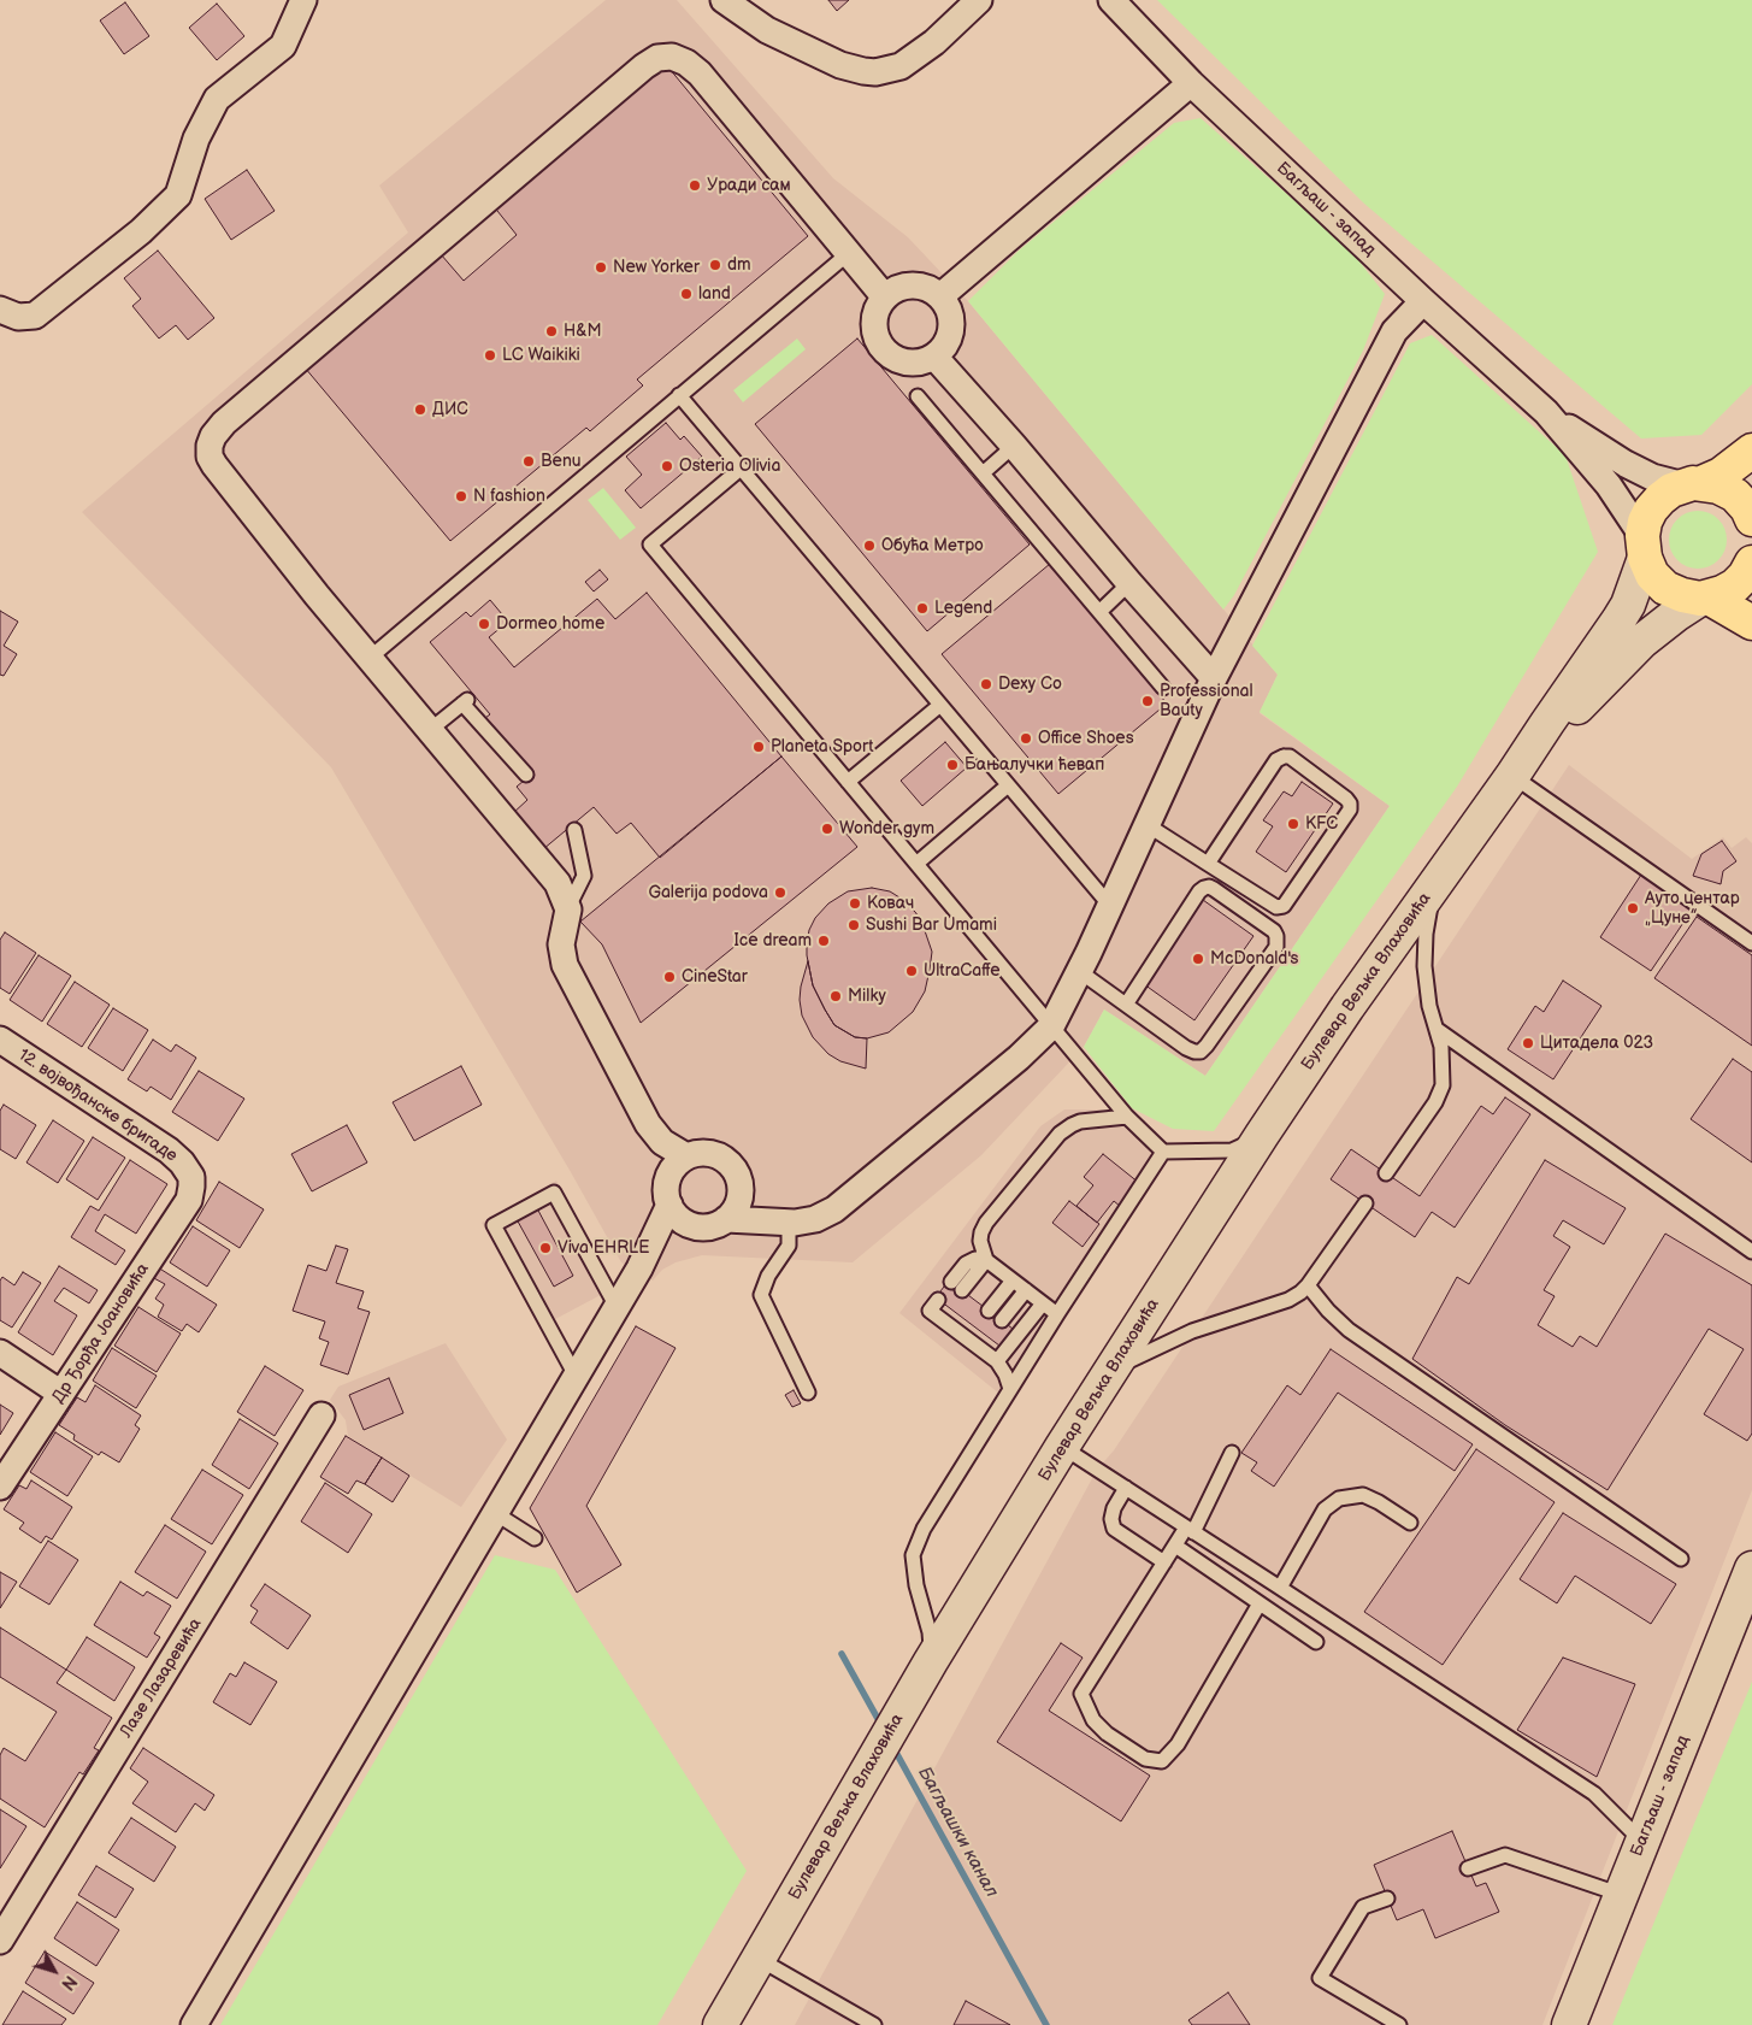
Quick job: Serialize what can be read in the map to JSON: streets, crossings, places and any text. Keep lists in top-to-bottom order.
{
  "streets": {
    "main road": ["Багљаш - запад", "Булевар Вељка Влаховића"],
    "street": ["12. војвођанске бригаде", "Др Ђорђа Јоановића", "Лазе Лазаревића"]
  },
  "crossings": [
    ["Багљаш - запад", "Булевар Вељка Влаховића"],
    ["12. војвођанске бригаде", "Др Ђорђа Јоановића"]
  ],
  "water": ["Багљашки канал"],
  "places": [
    "Уради сам",
    "dm",
    "New Yorker",
    "land",
    "H&M",
    "LC Waikiki",
    "ДИС",
    "Benu",
    "Osteria Olivia",
    "N fashion",
    "Обућа Метро",
    "Legend",
    "Dormeo home",
    "Dexy Co",
    "Professional Bauty",
    "Office Shoes",
    "Planeta Sport",
    "Бањалучки ћевап",
    "KFC",
    "Wonder gym",
    "Galerija podova",
    "Ковач",
    "Ауто центар „Цуне”",
    "Sushi Bar Umami",
    "Ice dream",
    "McDonald's",
    "UltraCaffe",
    "CineStar",
    "Milky",
    "Цитадела 023",
    "Viva EHRLE"
  ],
  "north": "bottom right"
}
